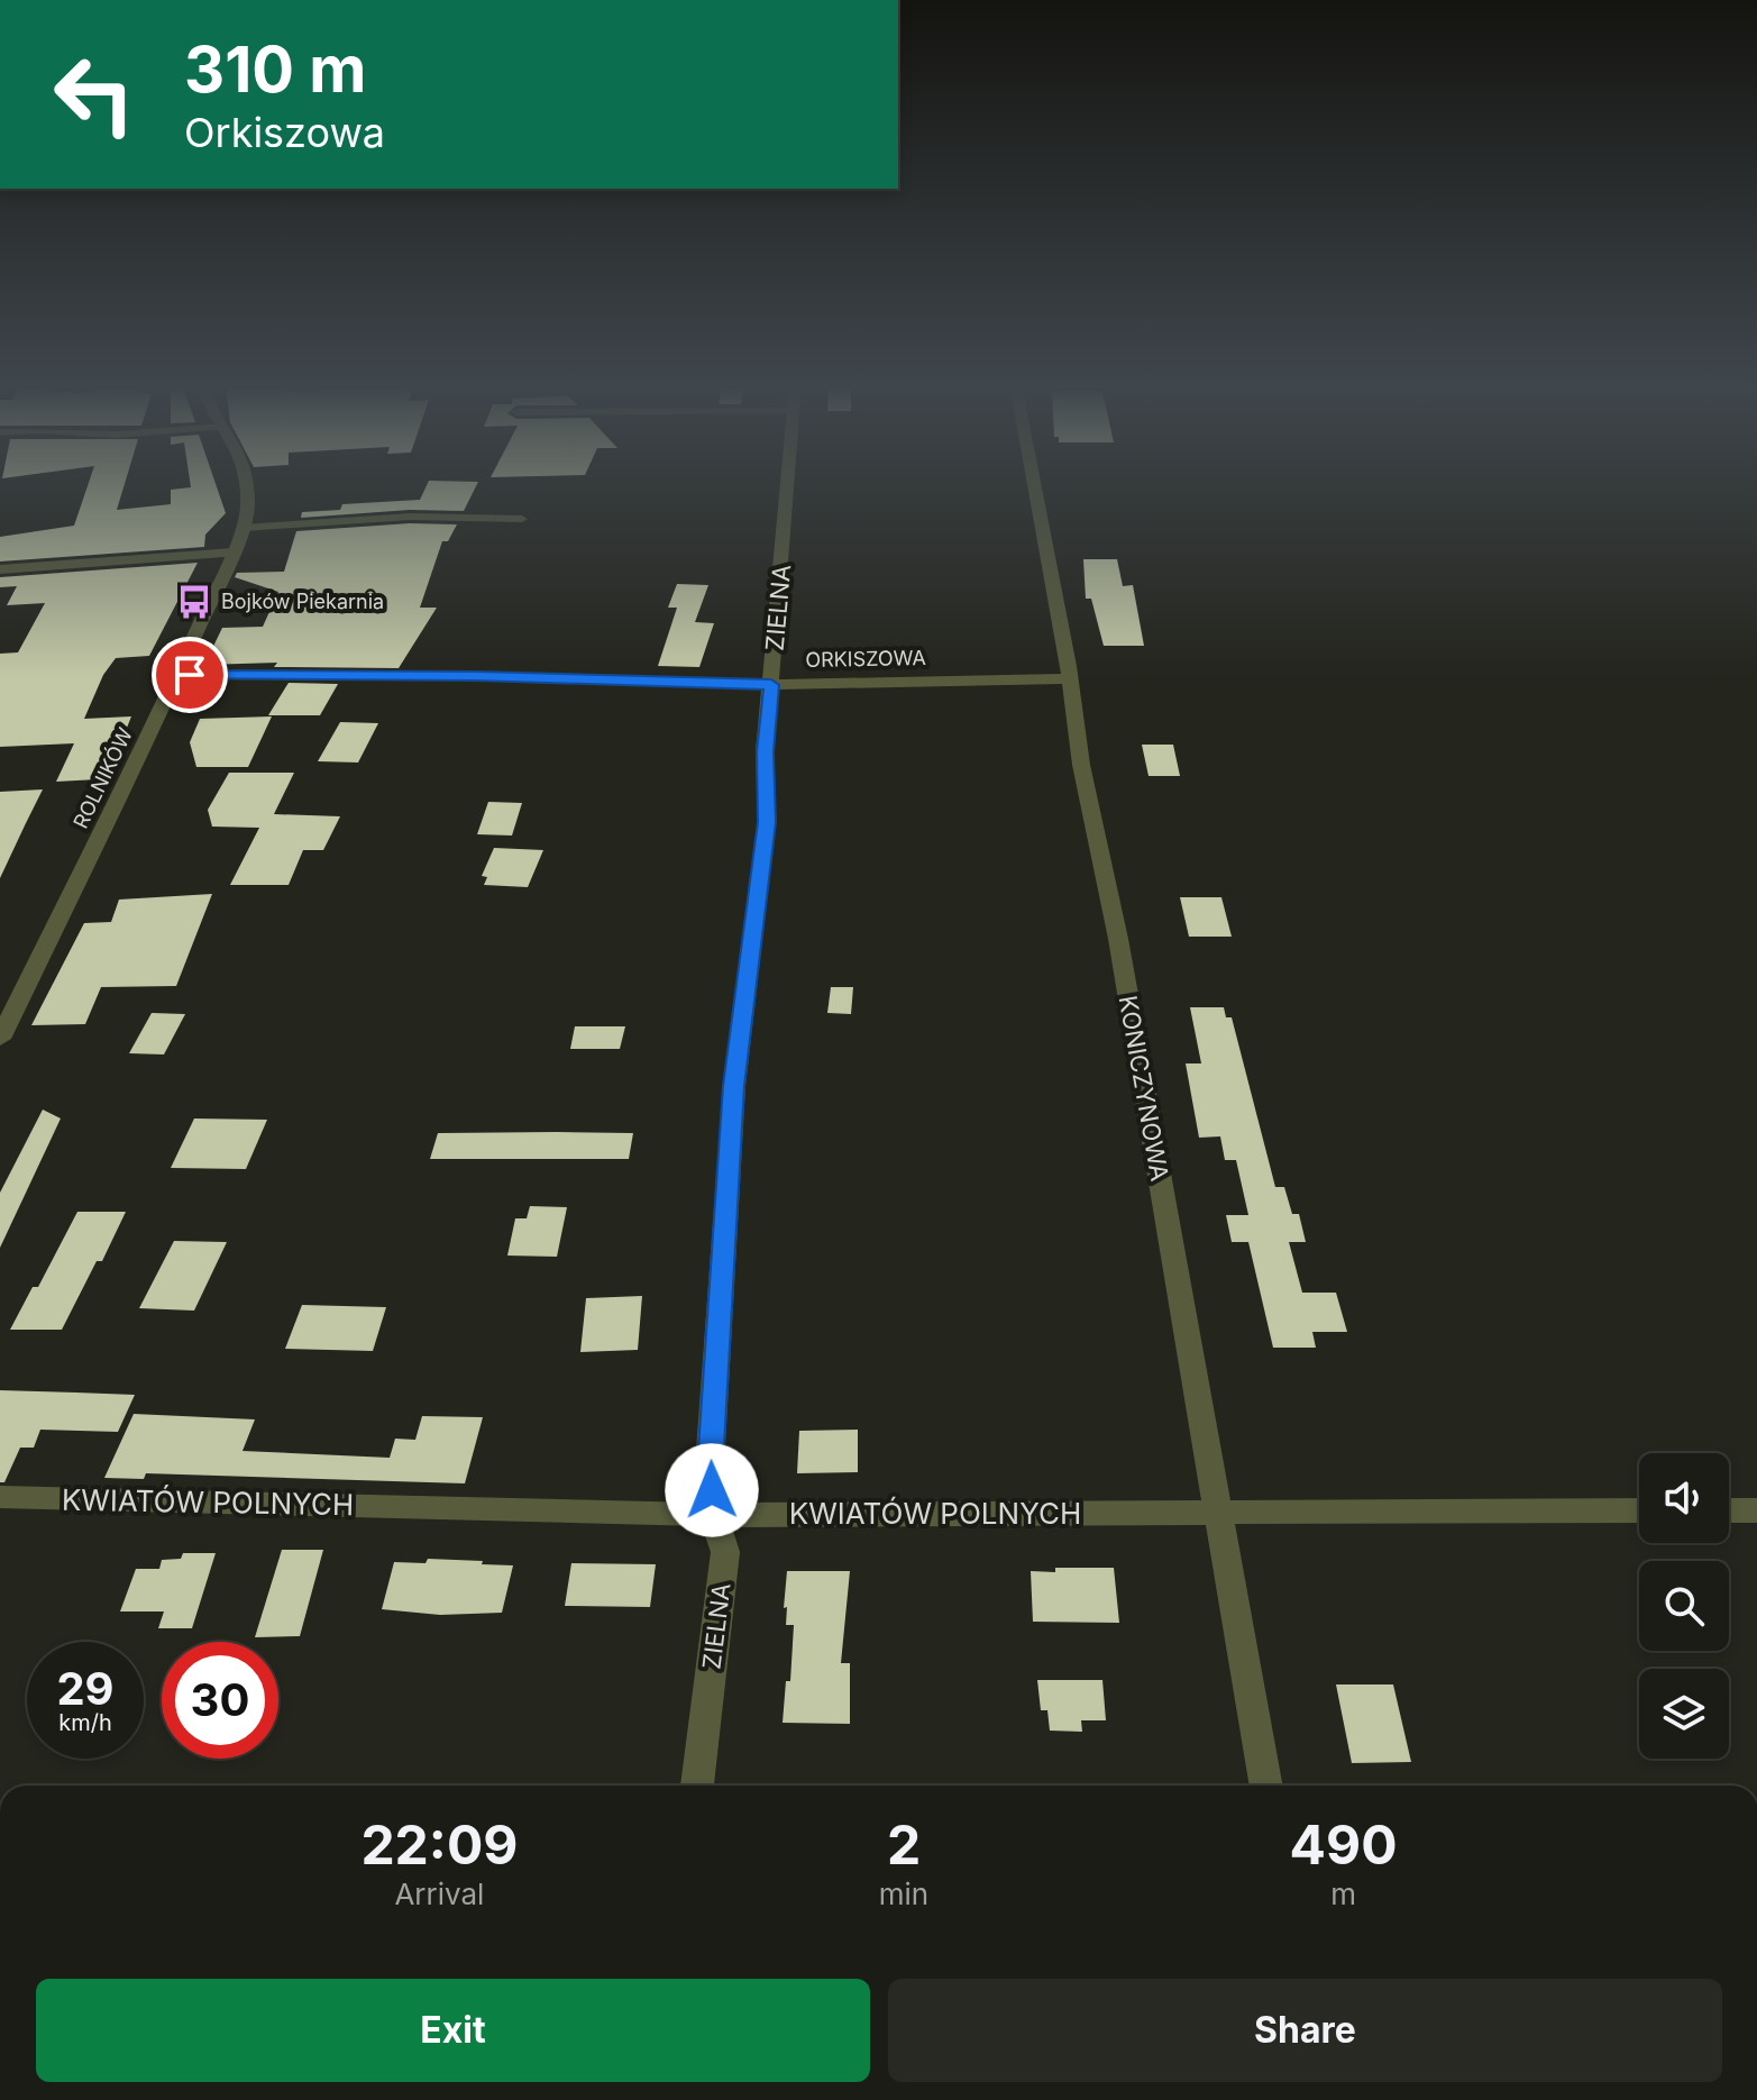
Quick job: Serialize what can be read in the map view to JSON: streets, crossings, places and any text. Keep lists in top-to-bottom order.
{
  "streets": {
    "street": [
      "ZIELNA",
      "ORKISZOWA",
      "ROLNIKÓW",
      "KONICZYNOWA",
      "KWIATÓW POLNYCH"
    ]
  },
  "crossings": [
    ["ZIELNA", "ORKISZOWA"],
    ["ZIELNA", "KWIATÓW POLNYCH"],
    ["ORKISZOWA", "ROLNIKÓW"],
    ["ORKISZOWA", "KONICZYNOWA"],
    ["KONICZYNOWA", "KWIATÓW POLNYCH"]
  ],
  "places": {
    "bus stop": ["Bojków Piekarnia"]
  },
  "page": {
    "turn": ["310 m", "Orkiszowa"],
    "speed": "29 km/h",
    "limit": "30",
    "eta": [
      "22:09",
      "Arrival",
      "2",
      "min",
      "490",
      "m"
    ],
    "buttons": ["Exit", "Share"]
  }
}
